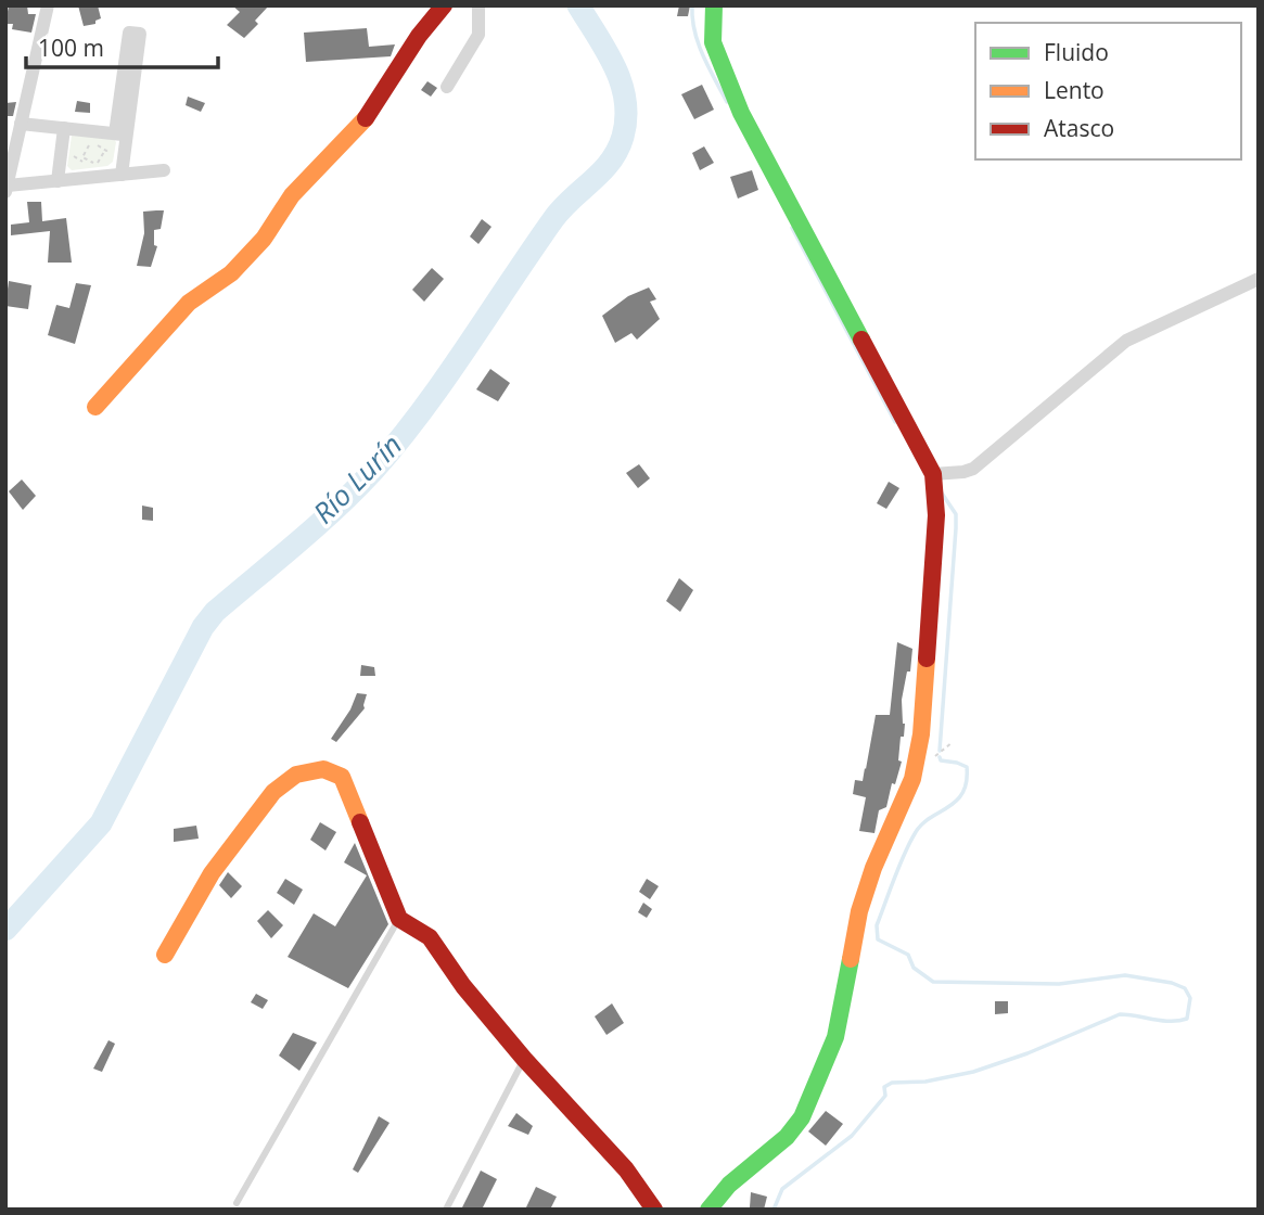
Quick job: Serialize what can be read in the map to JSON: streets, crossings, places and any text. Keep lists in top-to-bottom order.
{
  "water": ["Río Lurín"],
  "legend": ["Fluido", "Lento", "Atasco"],
  "scale_bar": "100 m"
}
